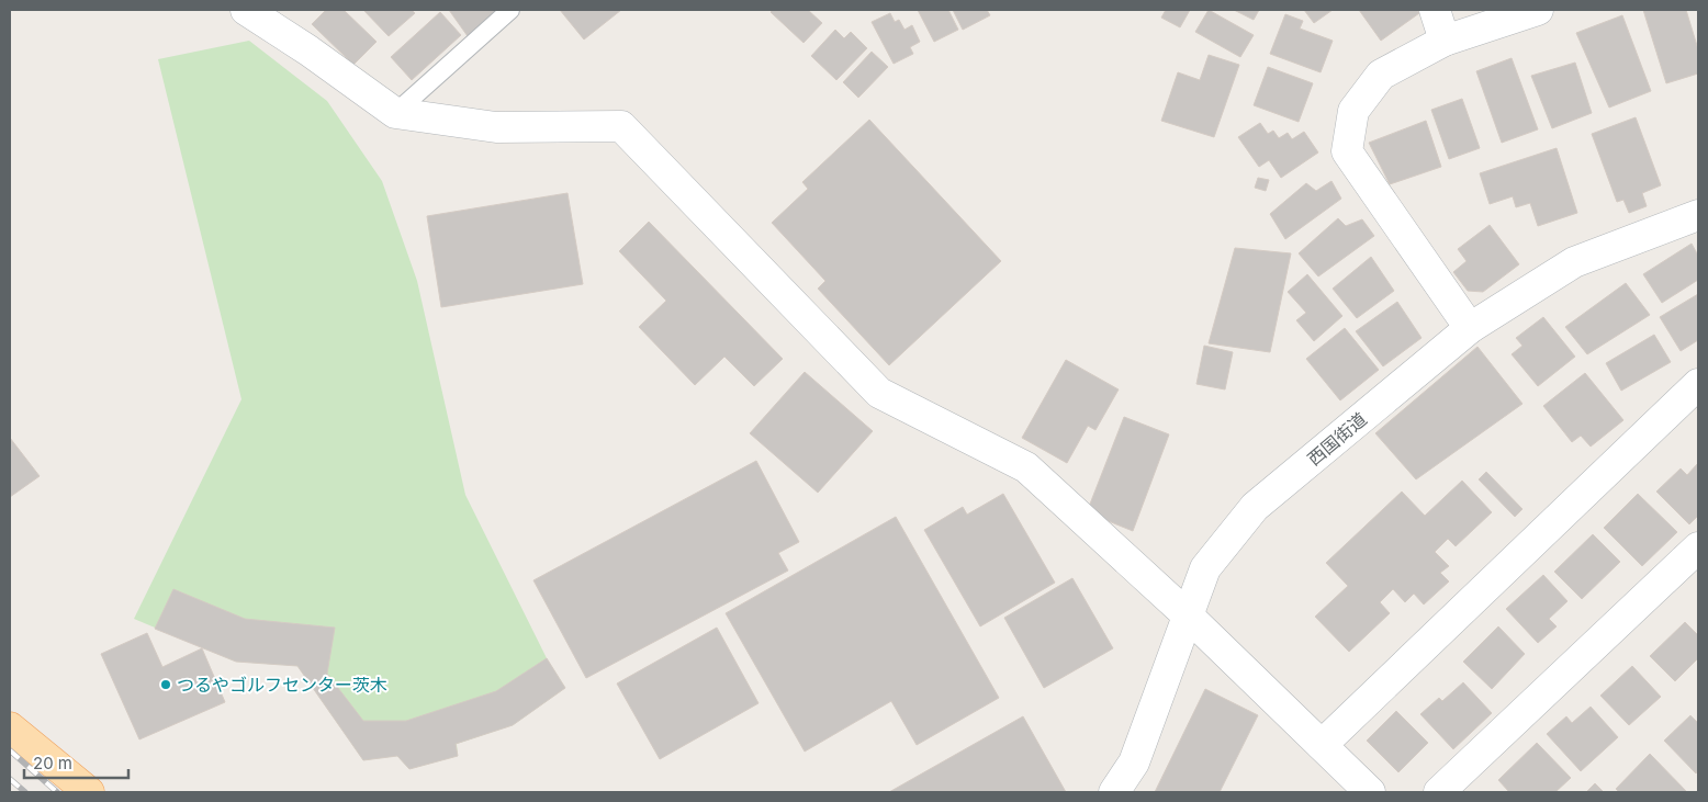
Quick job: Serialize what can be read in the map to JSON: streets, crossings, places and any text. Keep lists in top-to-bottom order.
{
  "streets": {
    "street": ["西国街道"]
  },
  "places": ["つるやゴルフセンター茨木"],
  "scale_bar": "20 m"
}
